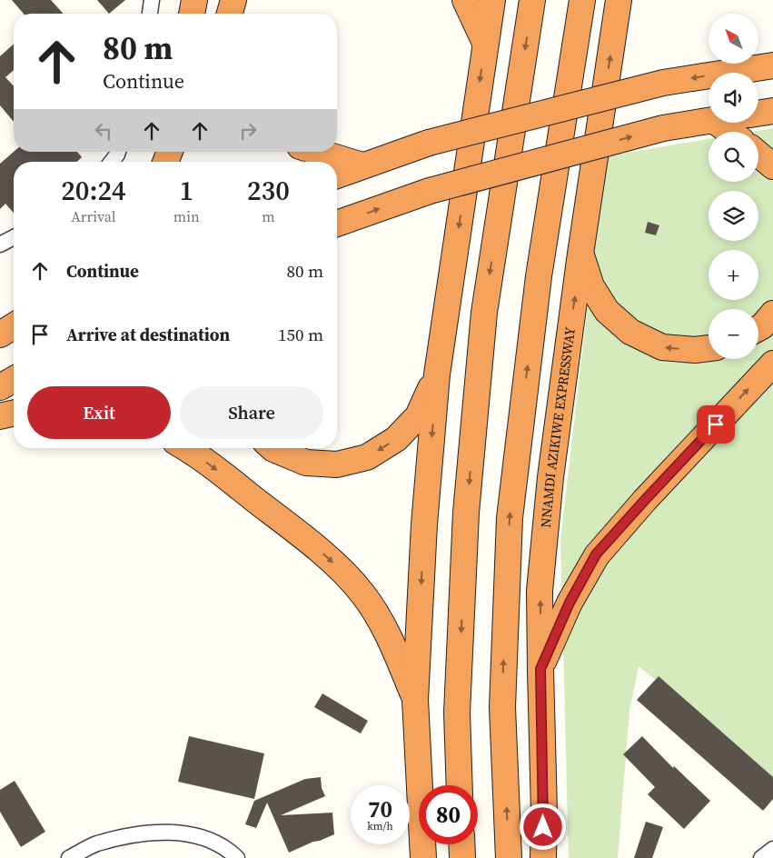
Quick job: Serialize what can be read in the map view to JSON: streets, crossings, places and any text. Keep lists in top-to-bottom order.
{
  "streets": {
    "highway": ["NNAMDI AZIKIWE EXPRESSWAY"]
  },
  "north": "top left",
  "page": {
    "map_buttons": ["+", "−"],
    "turn": ["80 m", "Continue"],
    "eta": [
      "20:24",
      "Arrival",
      "1",
      "min",
      "230",
      "m"
    ],
    "list": [
      {
        "name": "Continue",
        "value": "80 m"
      },
      {
        "name": "Arrive at destination",
        "value": "150 m"
      }
    ],
    "buttons": ["Exit", "Share"],
    "speed": "70 km/h",
    "limit": "80"
  }
}
